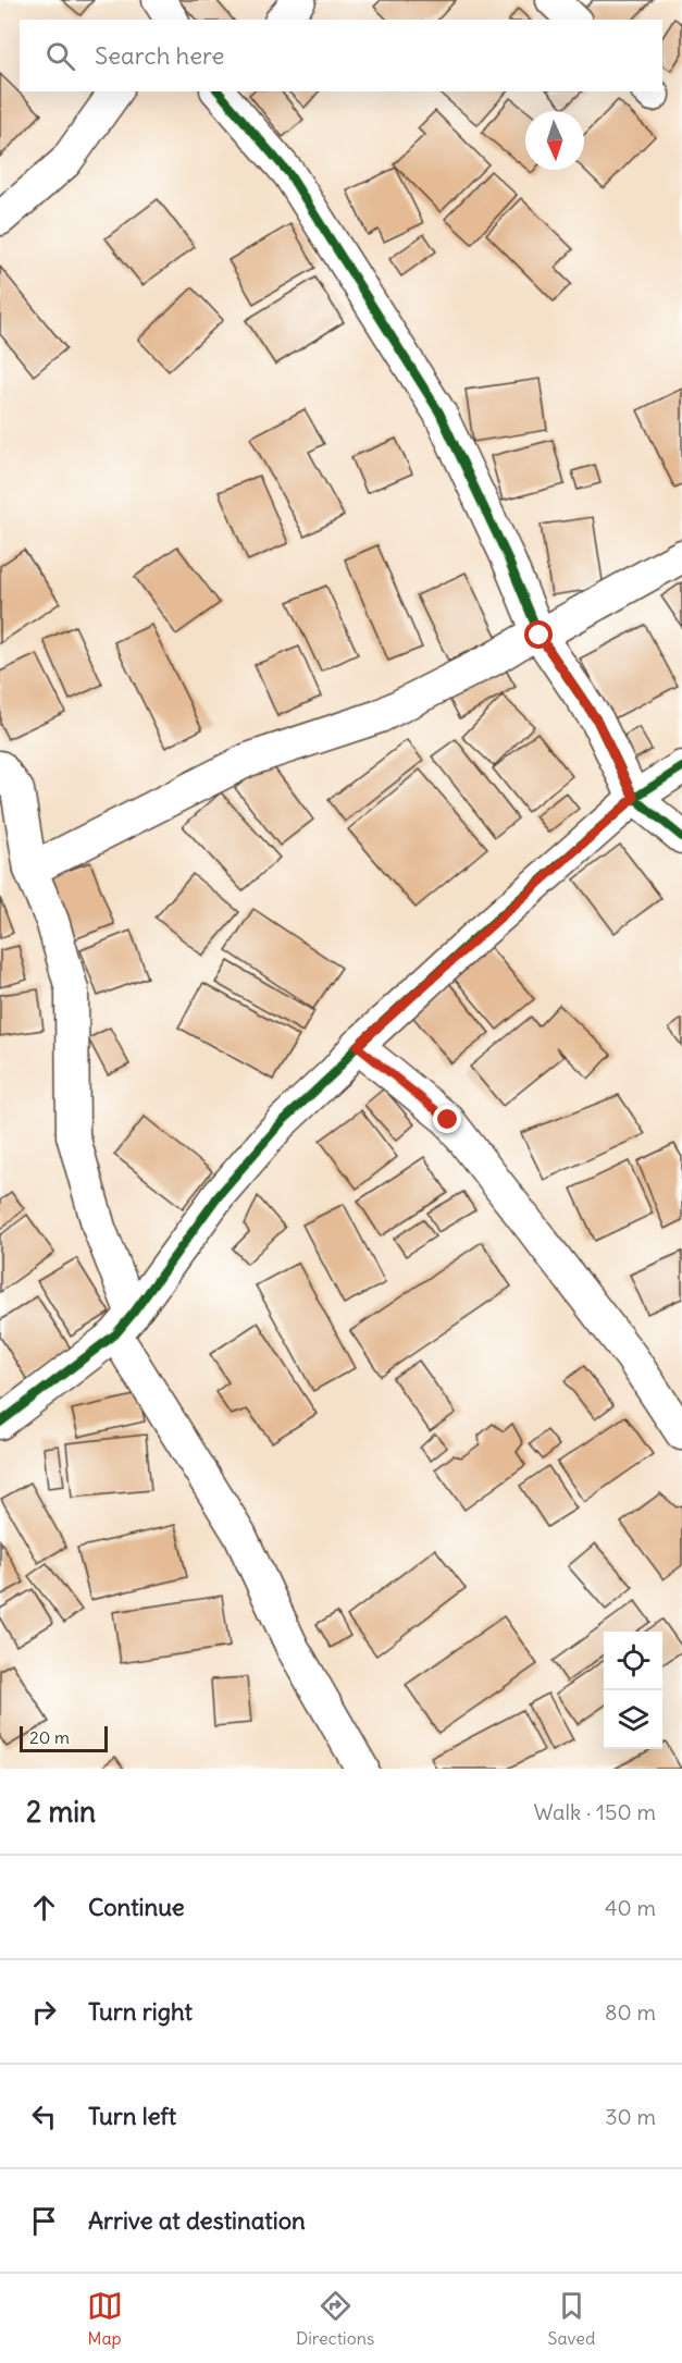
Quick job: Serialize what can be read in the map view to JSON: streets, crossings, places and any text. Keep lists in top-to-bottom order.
{
  "scale_bar": "20 m",
  "north": "bottom",
  "page": {
    "search": "Search here",
    "scale": "20 m",
    "heading": ["2 min", "Walk · 150 m"],
    "list": [
      ["Continue", "40 m"],
      ["Turn right", "80 m"],
      ["Turn left", "30 m"],
      "Arrive at destination"
    ],
    "nav": ["Map", "Directions", "Saved"]
  }
}
